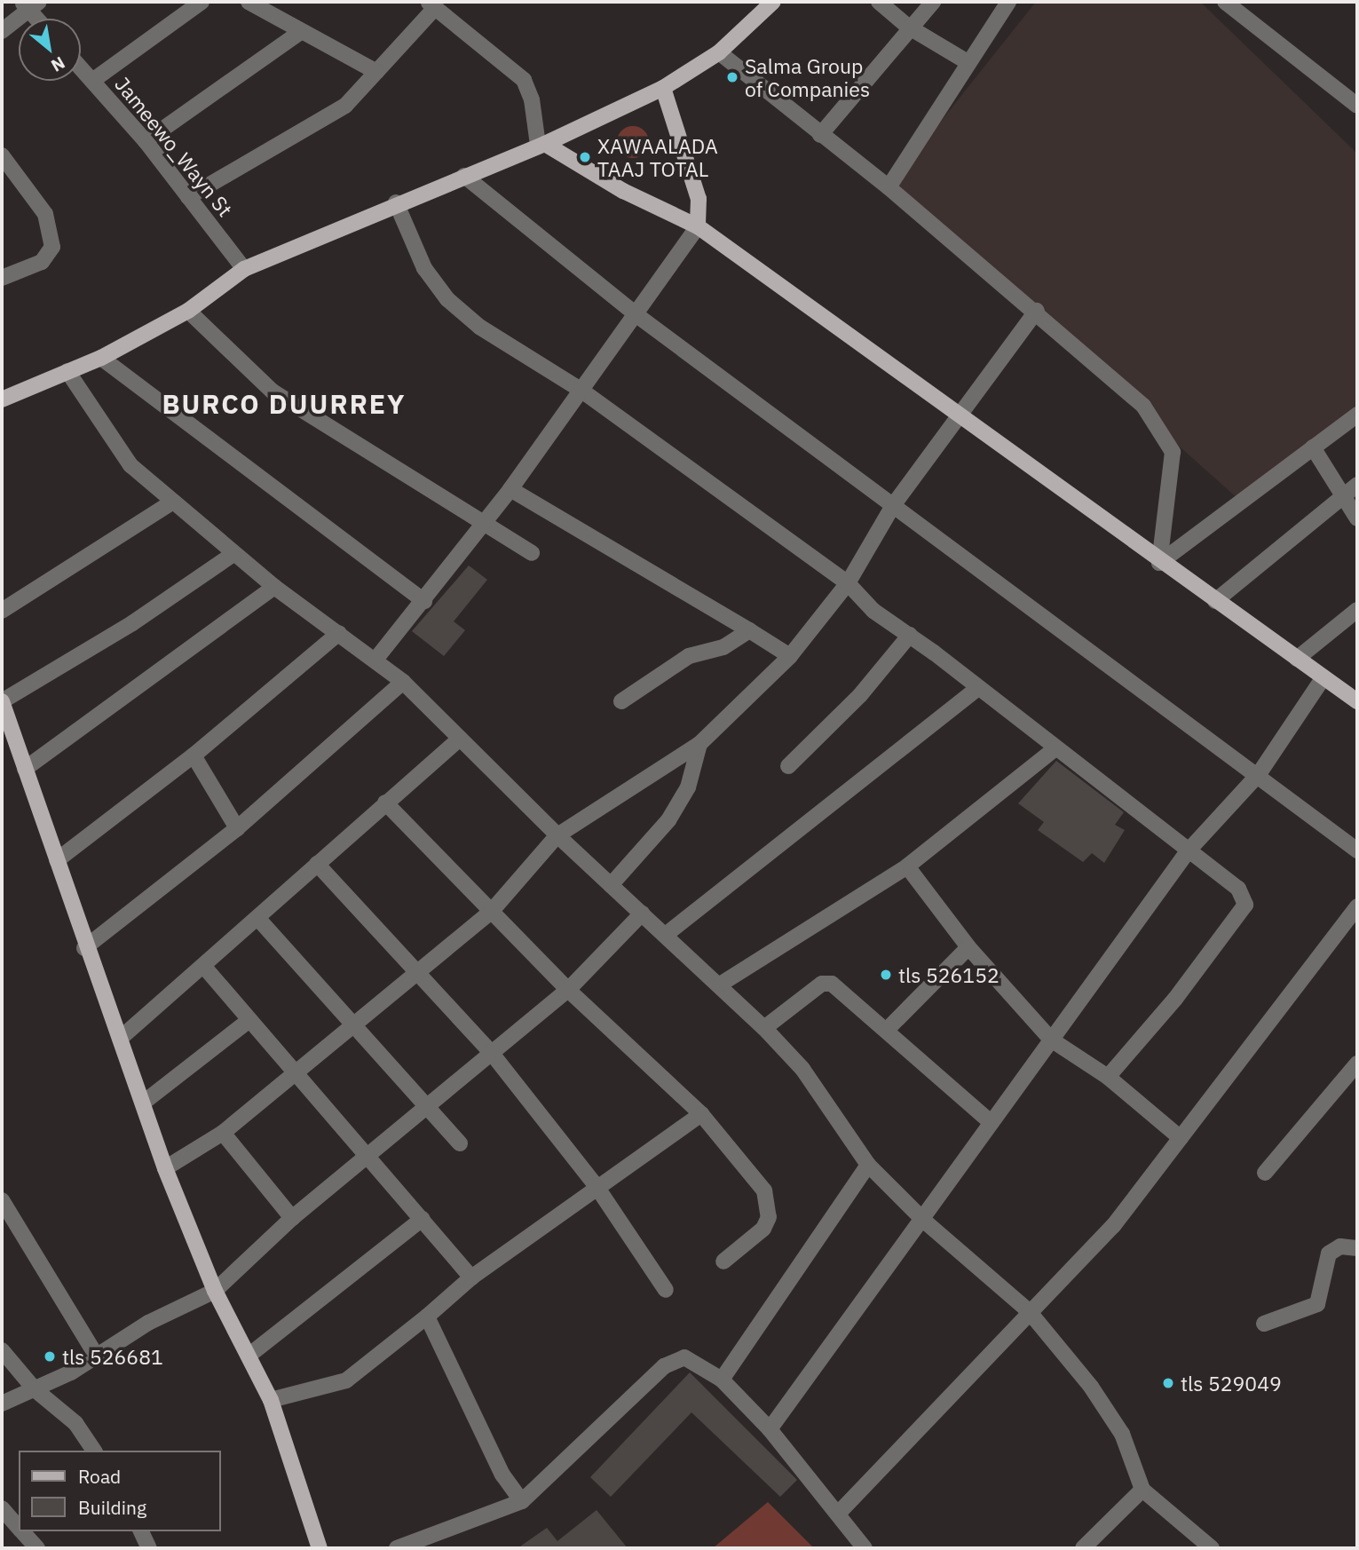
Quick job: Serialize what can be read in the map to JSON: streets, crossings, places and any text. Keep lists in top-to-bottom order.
{
  "streets": {
    "street": ["Jameewo_Wayn St"]
  },
  "districts": ["BURCO DUURREY"],
  "places": [
    "Salma Group of Companies",
    "XAWAALADA TAAJ TOTAL",
    "tls 526152",
    "tls 526681",
    "tls 529049"
  ],
  "legend": ["Road", "Building"],
  "north": "bottom right"
}
